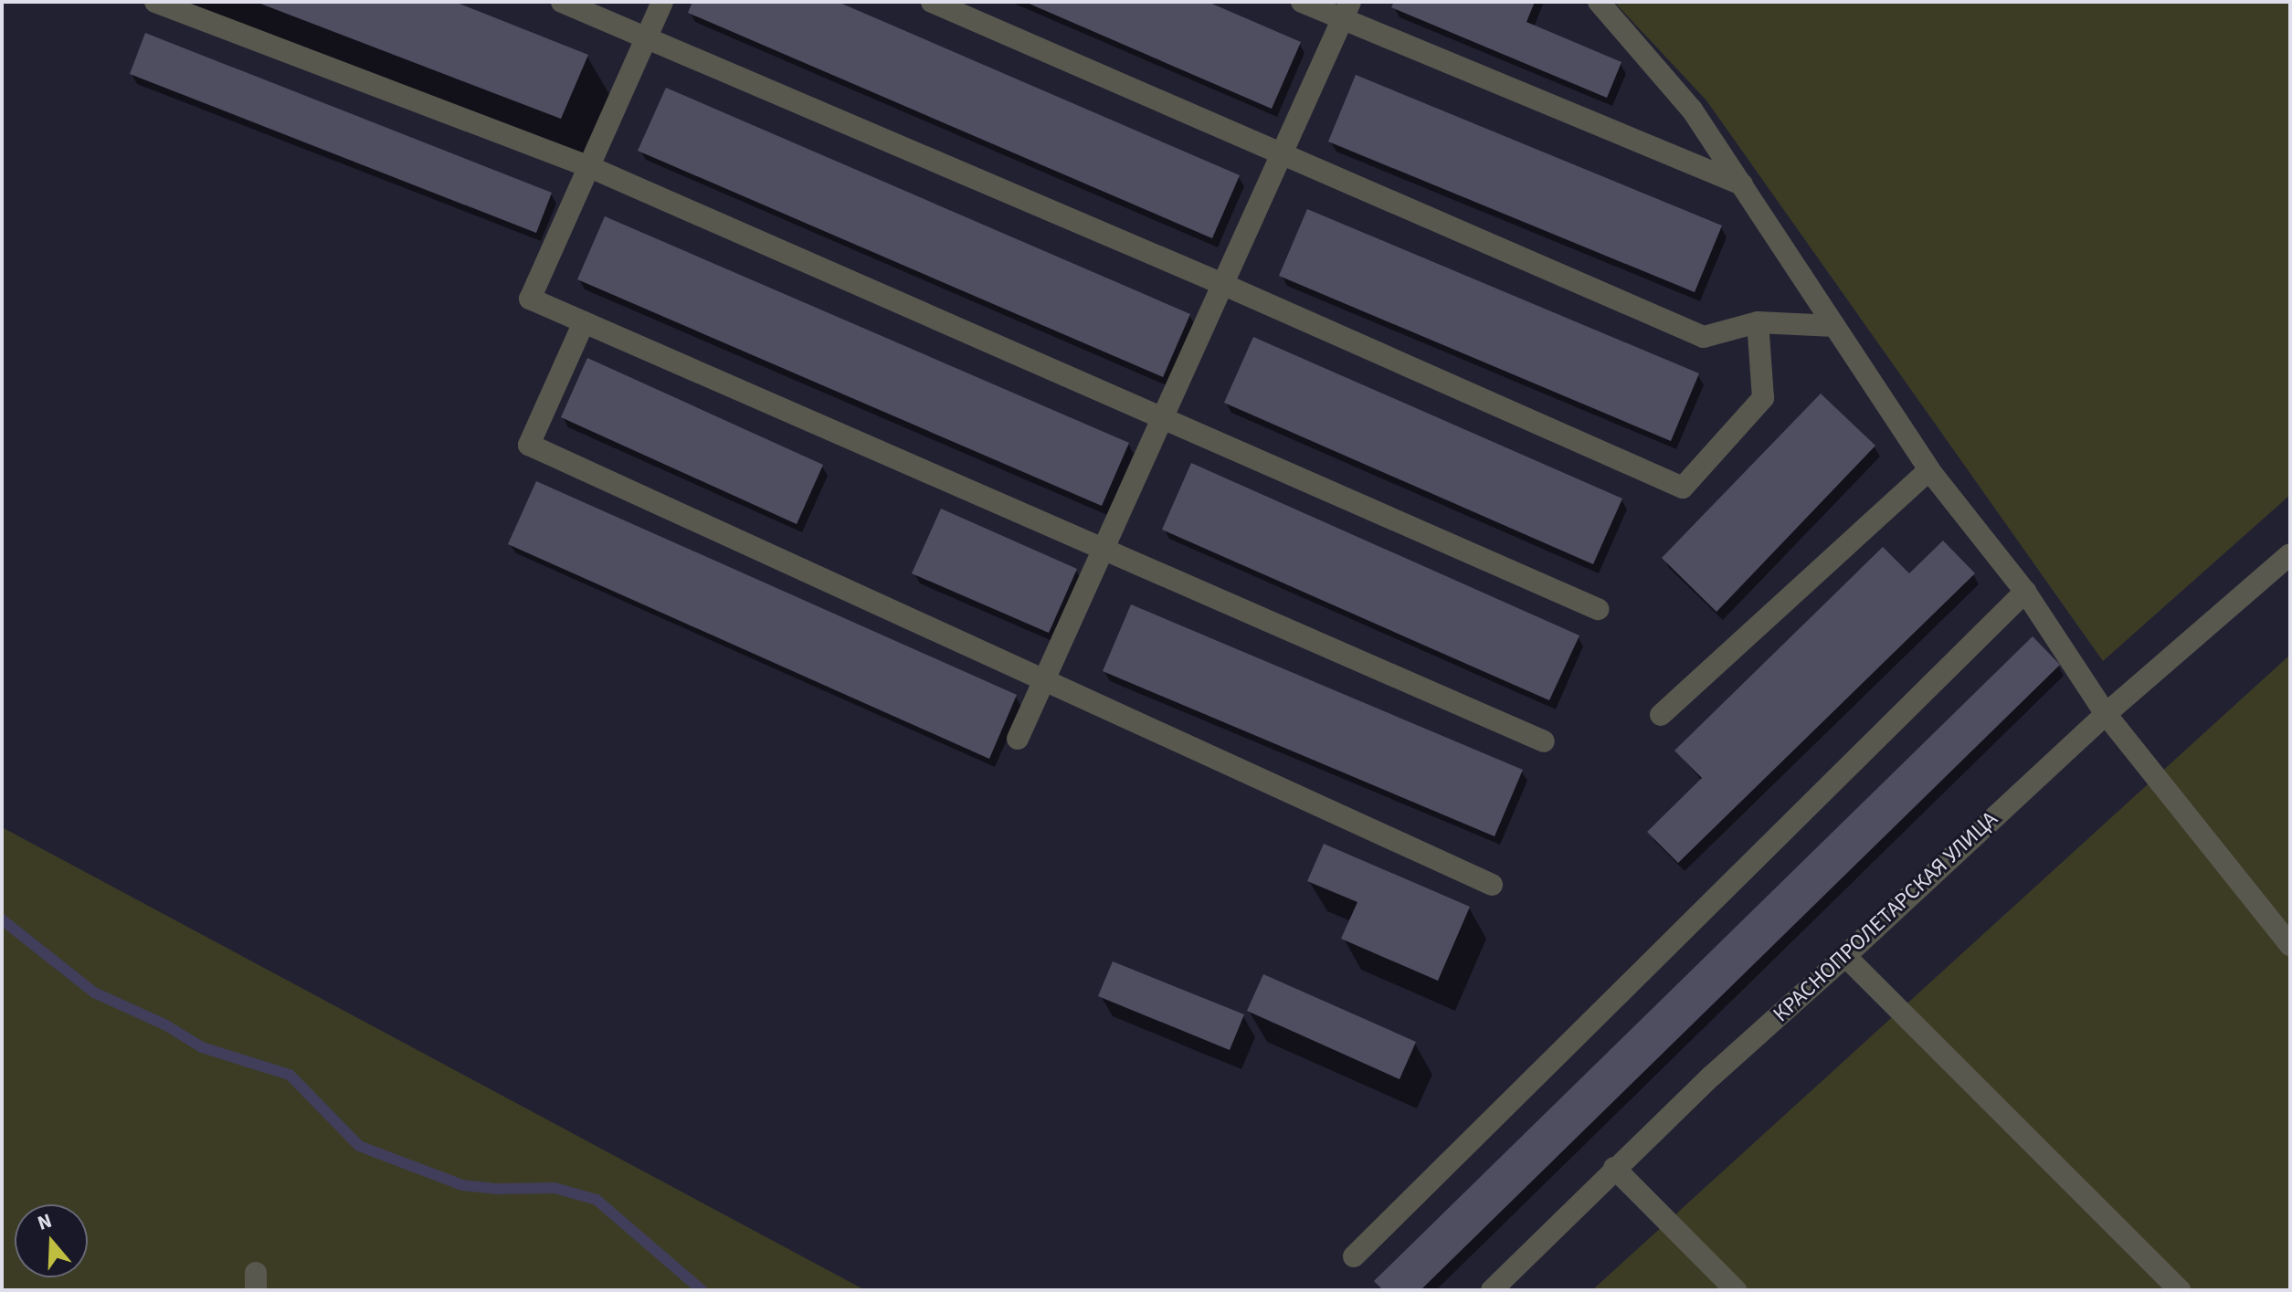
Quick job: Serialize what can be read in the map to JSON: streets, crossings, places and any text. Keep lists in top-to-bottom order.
{
  "streets": {
    "street": ["КРАСНОПРОЛЕТАРСКАЯ УЛИЦА"]
  },
  "north": "top"
}
